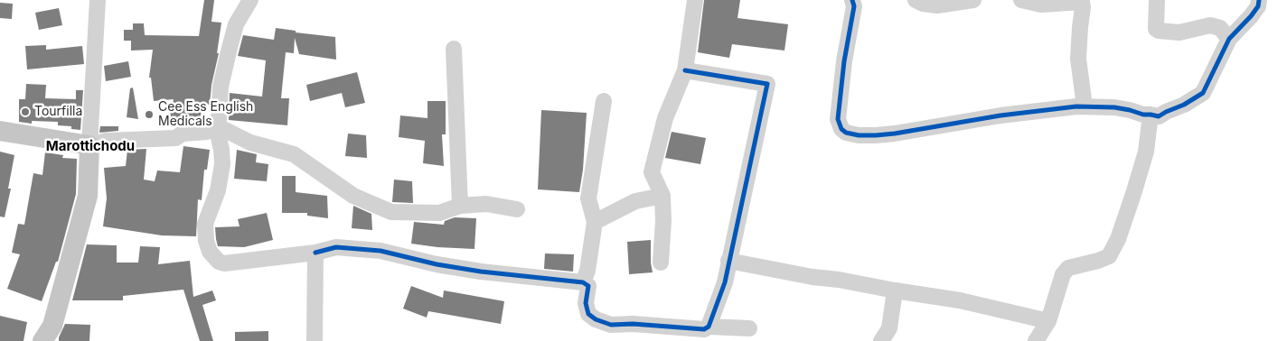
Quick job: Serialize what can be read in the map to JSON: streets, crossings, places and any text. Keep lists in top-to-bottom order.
{
  "districts": ["Marottichodu"],
  "places": ["Tourfilla", "Cee Ess English Medicals"]
}
